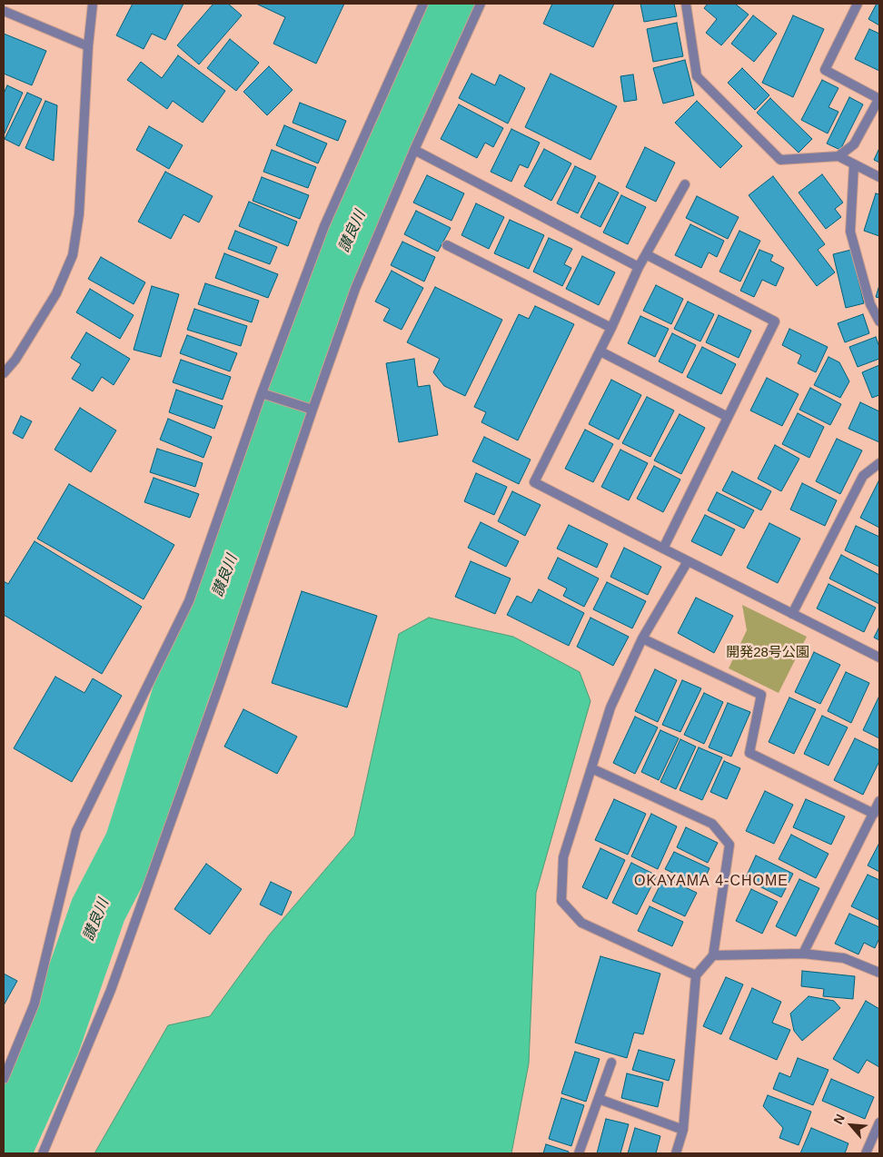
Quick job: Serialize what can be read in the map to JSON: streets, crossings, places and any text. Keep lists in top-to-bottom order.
{
  "districts": ["OKAYAMA 4-CHOME"],
  "water": ["讃良川"],
  "parks": ["開発28号公園"],
  "north": "top left"
}
